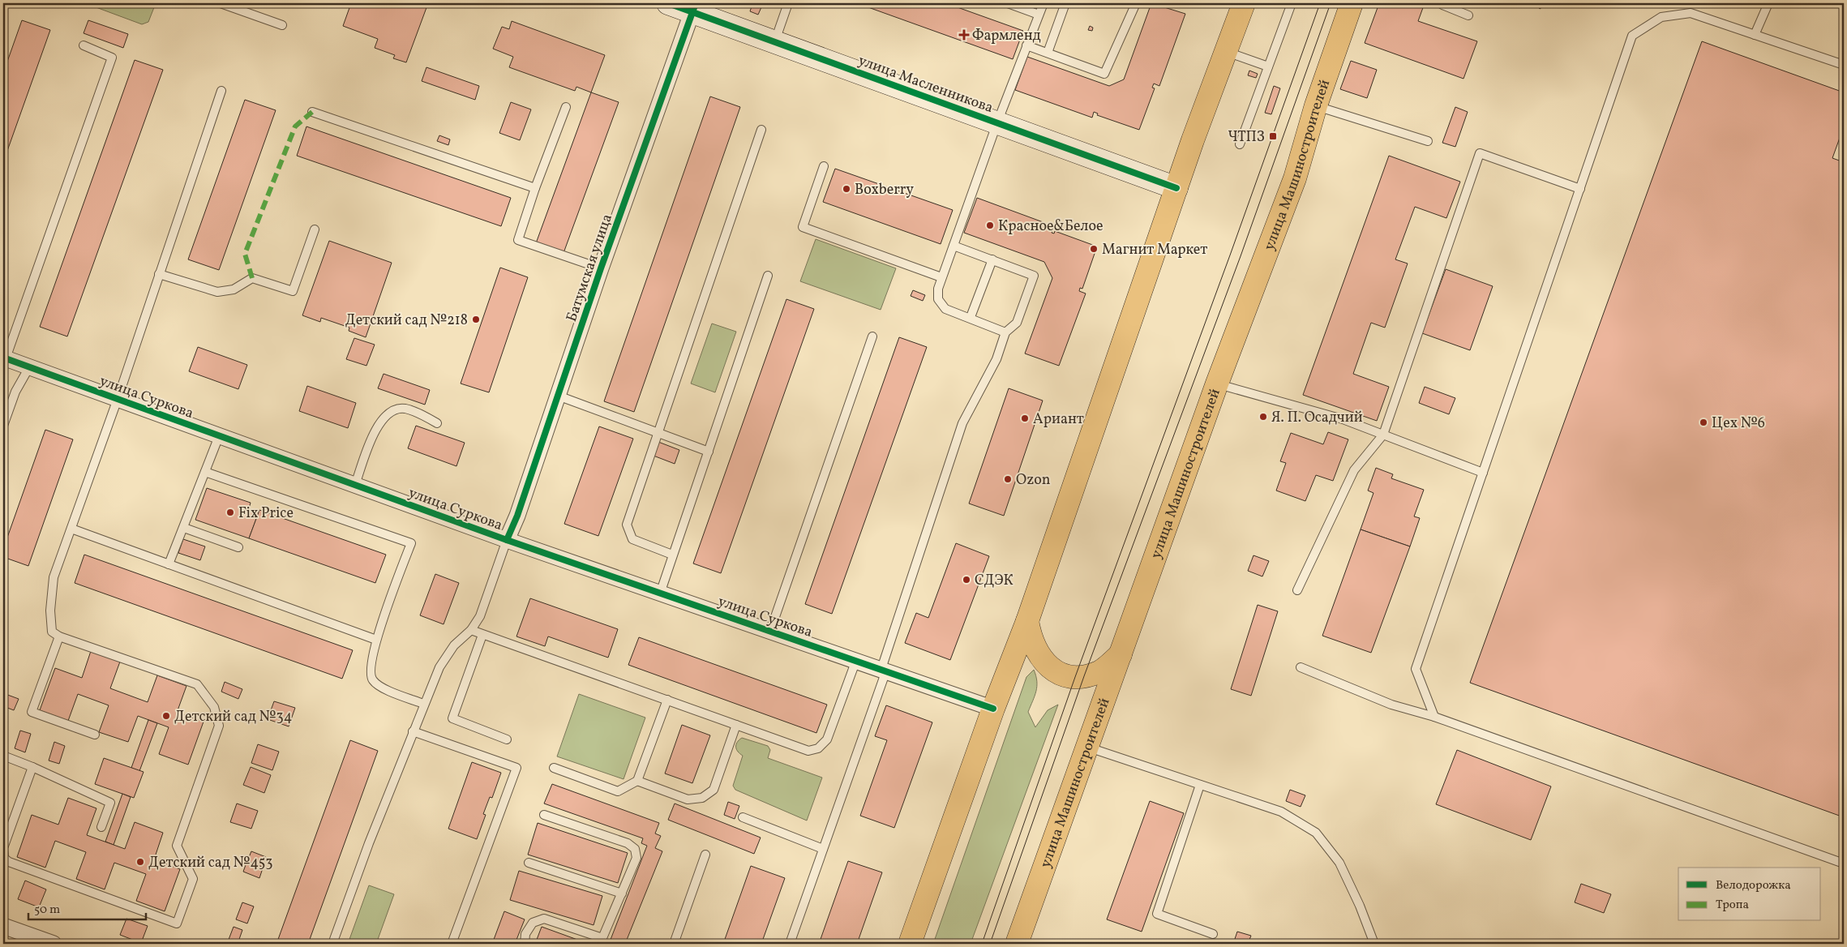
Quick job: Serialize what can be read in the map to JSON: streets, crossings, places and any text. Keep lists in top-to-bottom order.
{
  "streets": {
    "main road": ["улица Машиностроителей"],
    "street": ["улица Масленникова", "Батумская улица", "улица Суркова"]
  },
  "crossings": [
    ["улица Масленникова", "Батумская улица"],
    ["Батумская улица", "улица Суркова"]
  ],
  "places": {
    "health": ["Фармленд"],
    "transit": ["ЧТПЗ"],
    "other": [
      "Boxberry",
      "Красное&Белое",
      "Магнит Маркет",
      "Детский сад №218",
      "Я. П. Осадчий",
      "Ариант",
      "Цех №6",
      "Ozon",
      "Fix Price",
      "СДЭК",
      "Детский сад №34",
      "Детский сад №453"
    ]
  },
  "legend": ["Велодорожка", "Тропа"],
  "scale_bar": "50 m"
}
